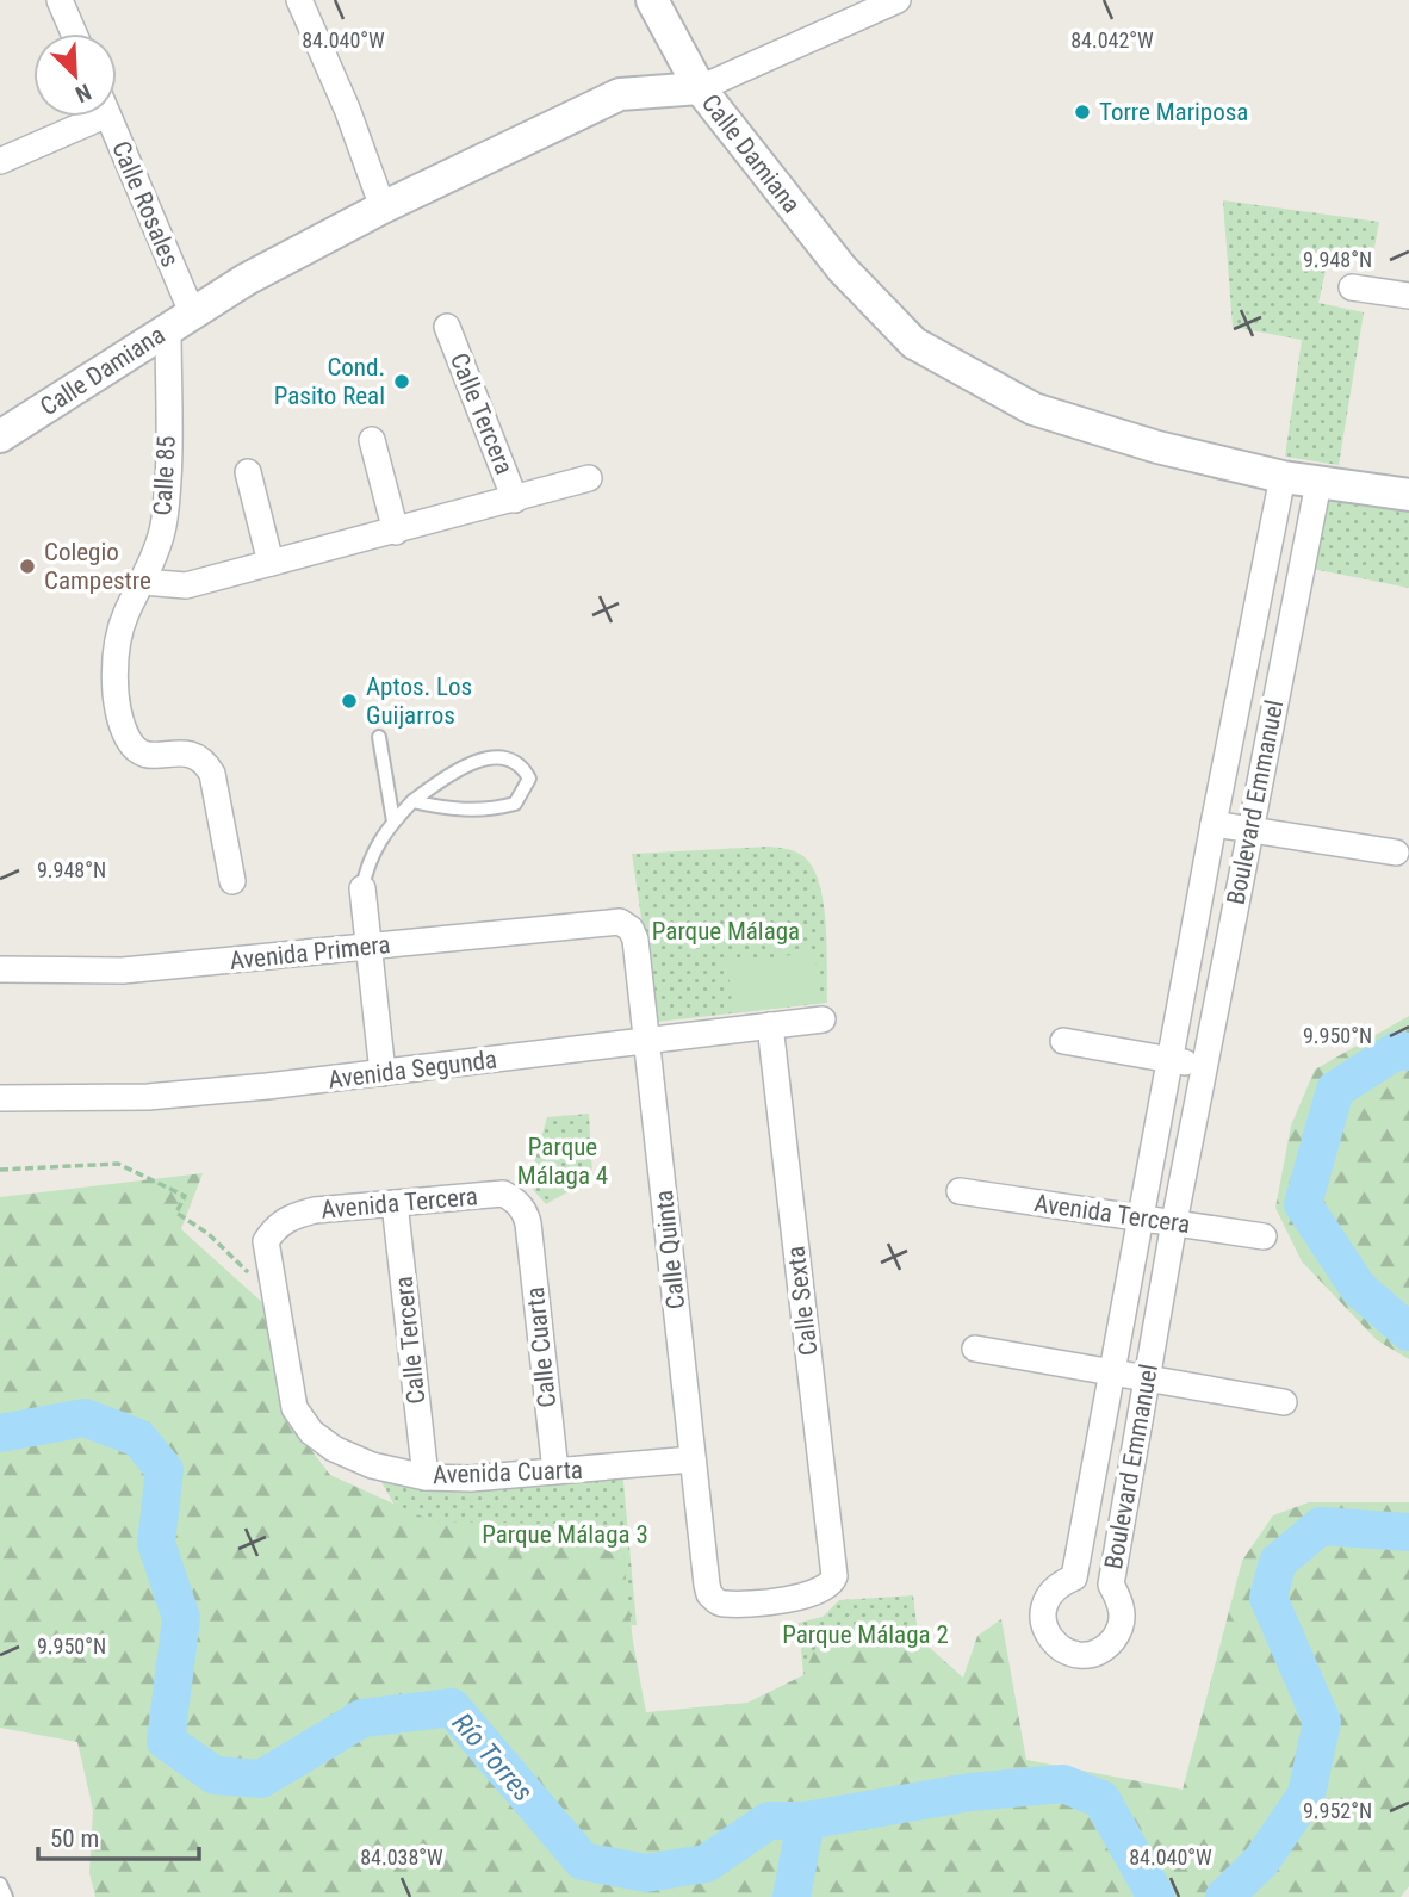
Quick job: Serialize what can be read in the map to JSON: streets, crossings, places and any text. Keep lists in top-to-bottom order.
{
  "streets": {
    "street": [
      "Calle Damiana",
      "Calle Rosales",
      "Calle Tercera",
      "Calle 85",
      "Boulevard Emmanuel",
      "Avenida Primera",
      "Avenida Segunda",
      "Avenida Tercera",
      "Calle Quinta",
      "Calle Sexta",
      "Calle Cuarta",
      "Avenida Cuarta"
    ]
  },
  "crossings": [
    ["Calle Damiana", "Calle Rosales"],
    ["Calle Damiana", "Calle 85"],
    ["Calle Damiana", "Boulevard Emmanuel"],
    ["Calle Rosales", "Calle 85"],
    ["Calle Tercera", "Avenida Tercera"],
    ["Calle Tercera", "Avenida Cuarta"],
    ["Boulevard Emmanuel", "Avenida Tercera"],
    ["Avenida Primera", "Calle Quinta"],
    ["Avenida Segunda", "Calle Quinta"],
    ["Avenida Segunda", "Calle Sexta"],
    ["Avenida Tercera", "Calle Cuarta"],
    ["Avenida Tercera", "Avenida Cuarta"],
    ["Calle Quinta", "Calle Sexta"],
    ["Calle Quinta", "Avenida Cuarta"],
    ["Calle Cuarta", "Avenida Cuarta"]
  ],
  "water": ["Río Torres"],
  "parks": [
    "Parque Málaga",
    "Parque Málaga 4",
    "Parque Málaga 3",
    "Parque Málaga 2"
  ],
  "places": [
    "Torre Mariposa",
    "Cond. Pasito Real",
    "Colegio Campestre",
    "Aptos. Los Guijarros"
  ],
  "scale_bar": "50 m",
  "north": "bottom right",
  "coordinates": [
    "84.040°W",
    "84.042°W",
    "9.948°N",
    "9.950°N",
    "9.952°N",
    "84.038°W"
  ]
}
